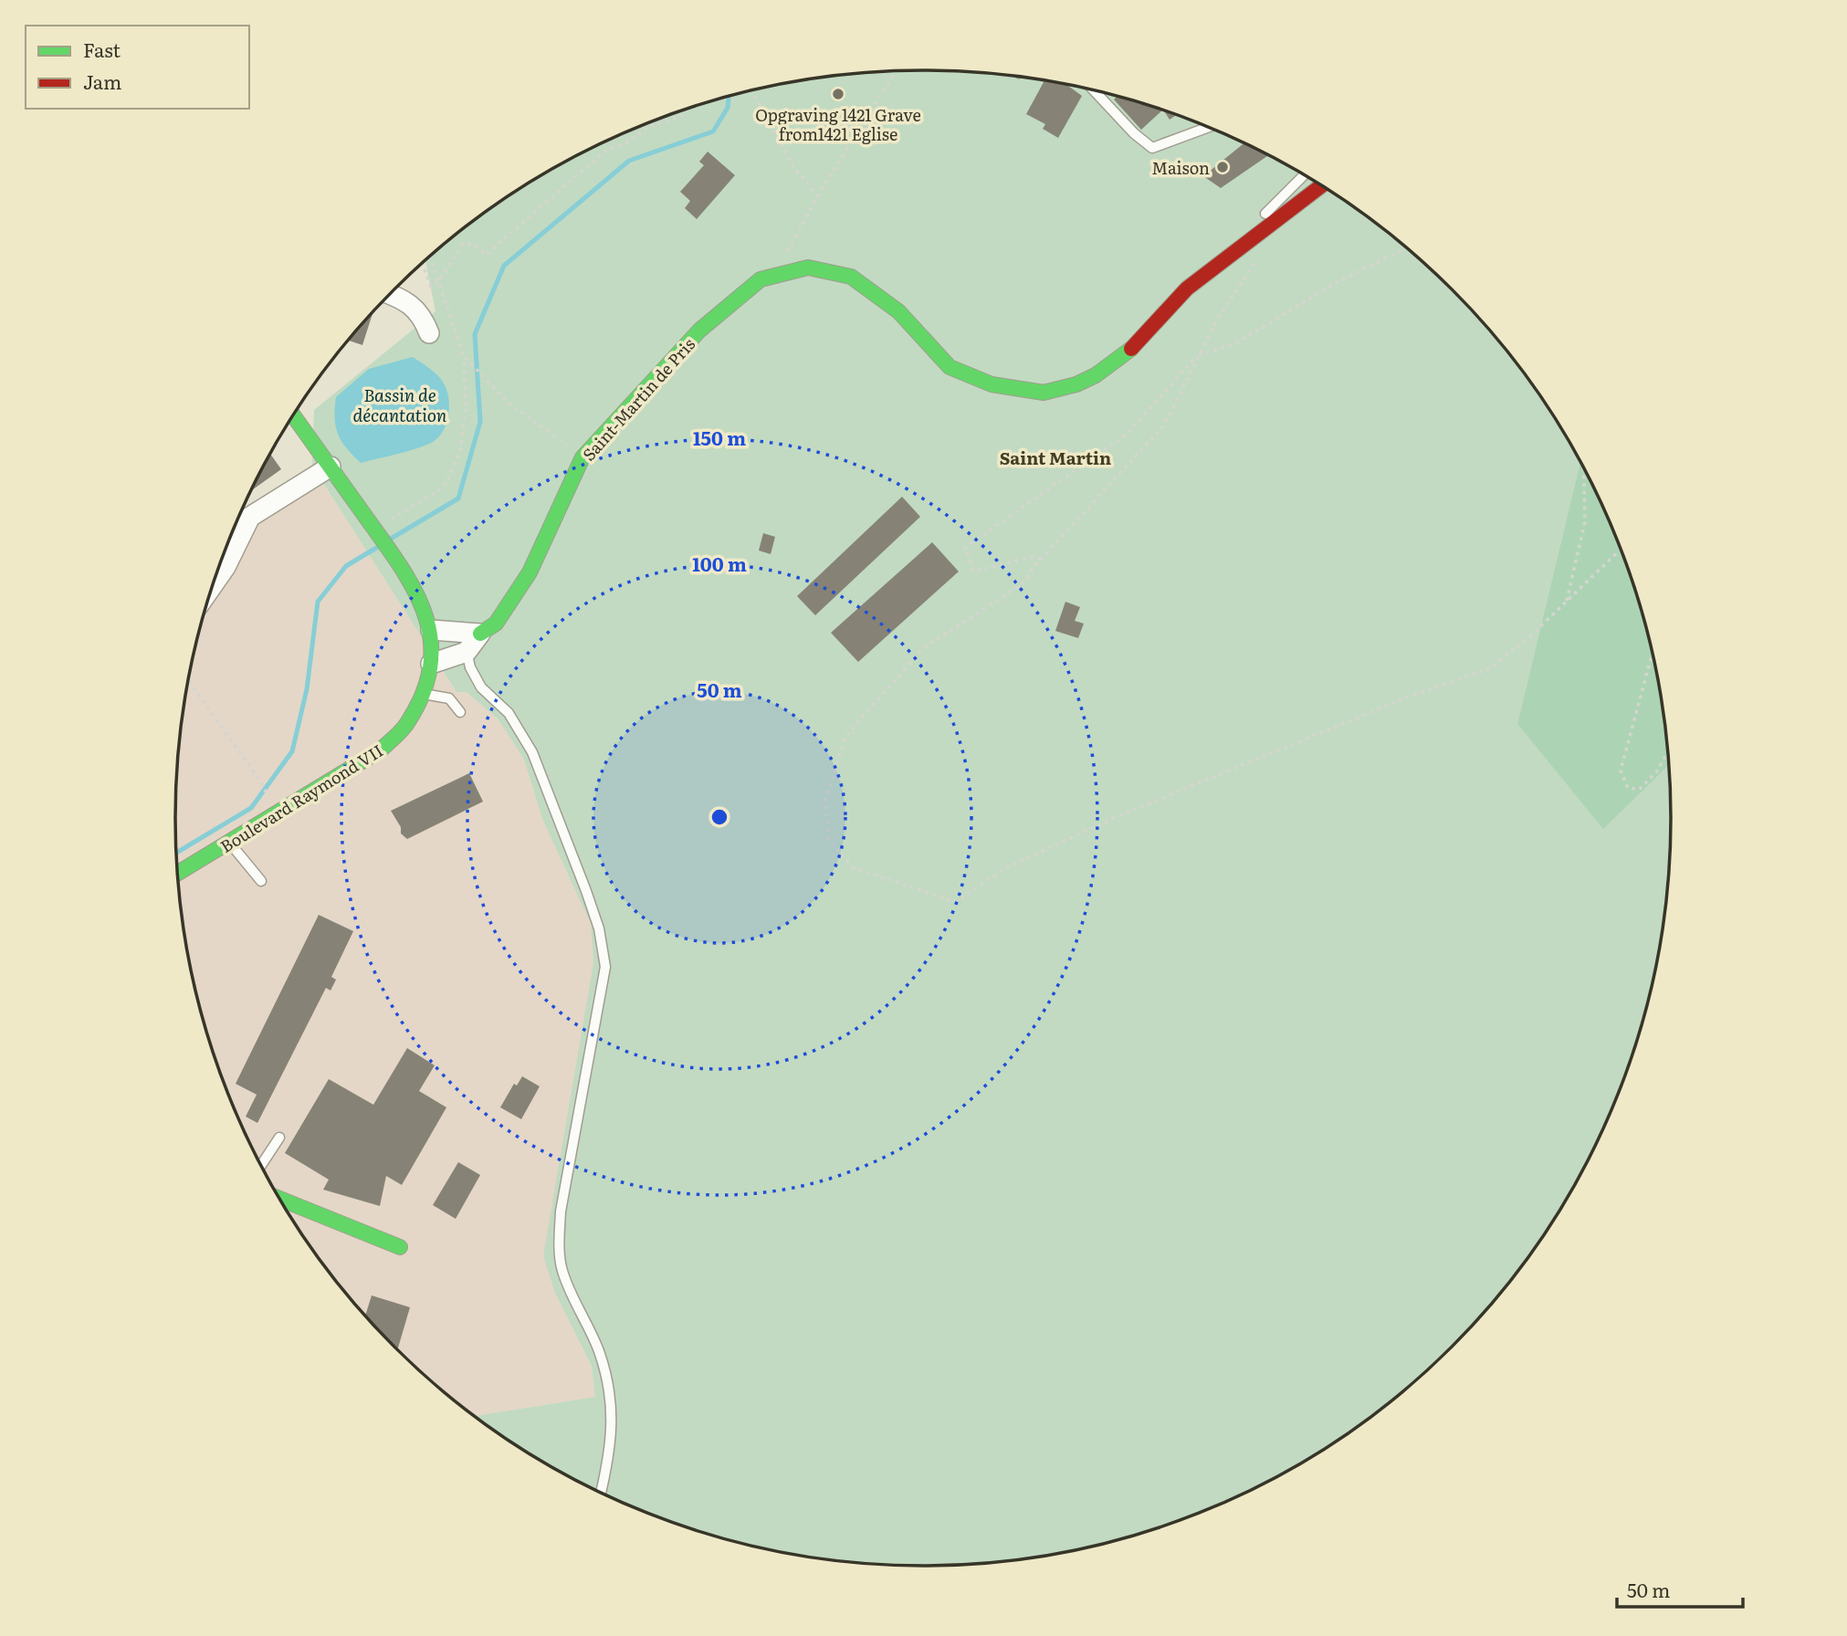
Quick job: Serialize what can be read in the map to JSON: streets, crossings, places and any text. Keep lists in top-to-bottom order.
{
  "streets": {
    "street": ["Saint-Martin de Pris", "Boulevard Raymond VII"]
  },
  "districts": ["Saint Martin"],
  "water": ["Bassin de décantation"],
  "places": ["Opgraving 1421 Grave from1421 Eglise", "Maison"],
  "legend": ["Fast", "Jam"],
  "scale_bar": "50 m",
  "rings": ["150 m", "100 m", "50 m"]
}
